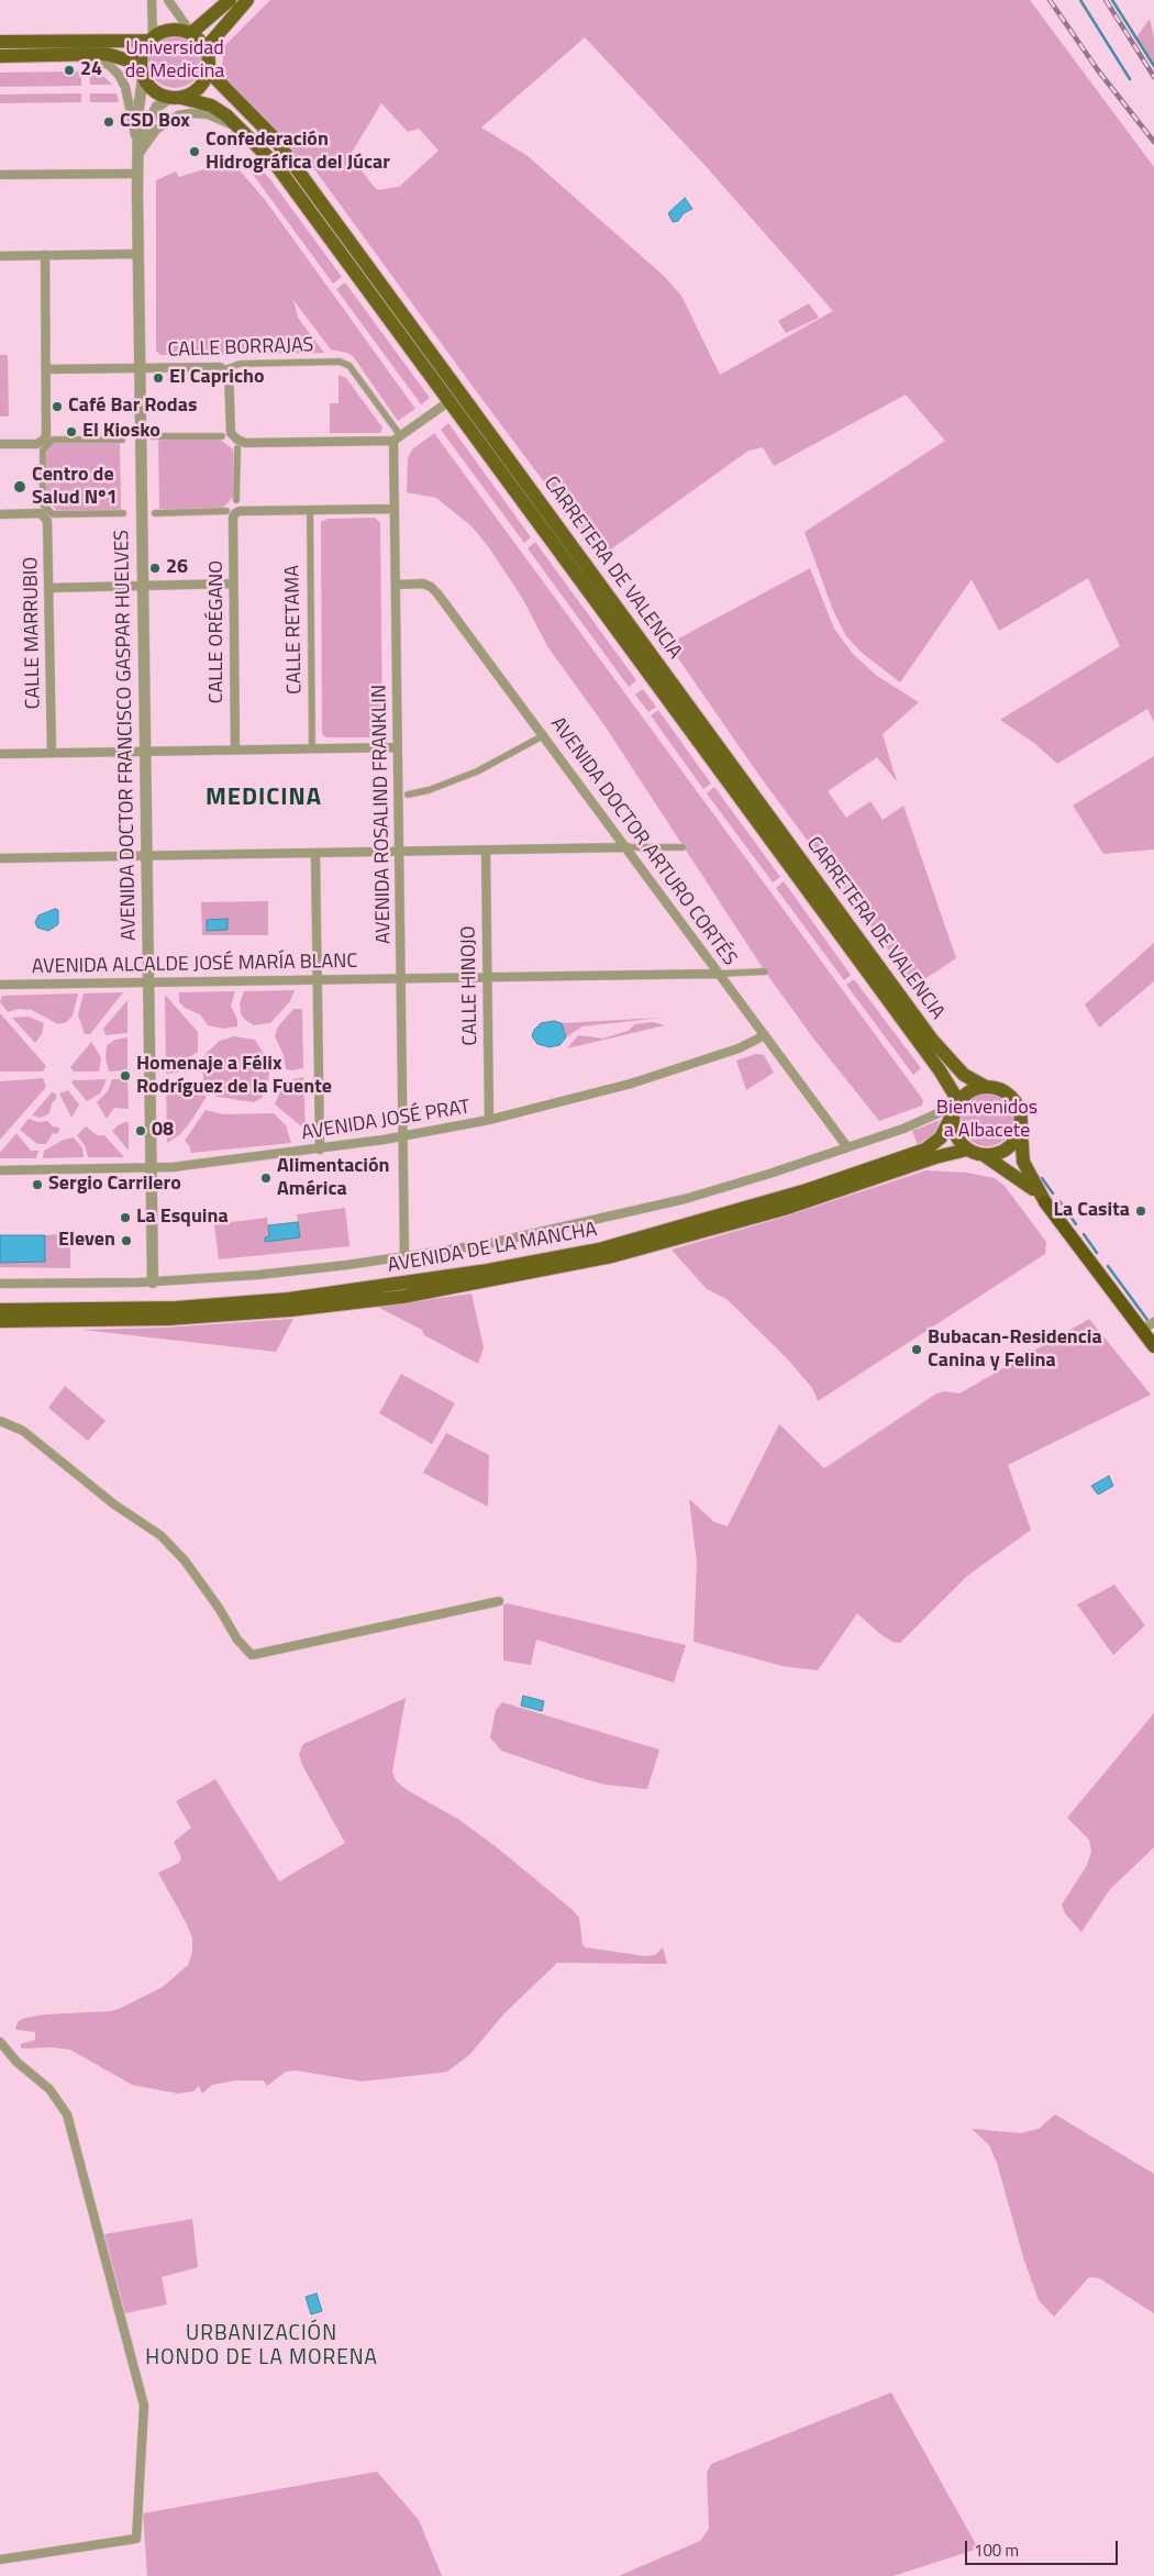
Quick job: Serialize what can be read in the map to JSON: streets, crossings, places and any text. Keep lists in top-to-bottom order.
{
  "streets": {
    "main road": ["CARRETERA DE VALENCIA", "AVENIDA DE LA MANCHA"],
    "street": [
      "CALLE BORRAJAS",
      "CALLE RETAMA",
      "CALLE ORÉGANO",
      "CALLE MARRUBIO",
      "AVENIDA DOCTOR FRANCISCO GASPAR HUELVES",
      "AVENIDA ROSALIND FRANKLIN",
      "AVENIDA DOCTOR ARTURO CORTÉS",
      "AVENIDA ALCALDE JOSÉ MARÍA BLANC",
      "CALLE HINOJO",
      "AVENIDA JOSÉ PRAT"
    ]
  },
  "crossings": [
    ["CALLE BORRAJAS", "CALLE MARRUBIO"],
    ["CALLE BORRAJAS", "AVENIDA DOCTOR FRANCISCO GASPAR HUELVES"],
    ["CALLE BORRAJAS", "AVENIDA ROSALIND FRANKLIN"],
    ["CARRETERA DE VALENCIA", "AVENIDA DOCTOR FRANCISCO GASPAR HUELVES"],
    ["CARRETERA DE VALENCIA", "AVENIDA DE LA MANCHA"],
    ["CALLE RETAMA", "CALLE ORÉGANO"],
    ["AVENIDA DOCTOR FRANCISCO GASPAR HUELVES", "AVENIDA ALCALDE JOSÉ MARÍA BLANC"],
    ["AVENIDA DOCTOR FRANCISCO GASPAR HUELVES", "AVENIDA JOSÉ PRAT"],
    ["AVENIDA DOCTOR FRANCISCO GASPAR HUELVES", "AVENIDA DE LA MANCHA"],
    ["AVENIDA ROSALIND FRANKLIN", "AVENIDA DOCTOR ARTURO CORTÉS"],
    ["AVENIDA ROSALIND FRANKLIN", "AVENIDA ALCALDE JOSÉ MARÍA BLANC"],
    ["AVENIDA ROSALIND FRANKLIN", "AVENIDA JOSÉ PRAT"],
    ["AVENIDA ROSALIND FRANKLIN", "AVENIDA DE LA MANCHA"],
    ["AVENIDA DOCTOR ARTURO CORTÉS", "AVENIDA ALCALDE JOSÉ MARÍA BLANC"],
    ["AVENIDA DOCTOR ARTURO CORTÉS", "AVENIDA JOSÉ PRAT"],
    ["AVENIDA DOCTOR ARTURO CORTÉS", "AVENIDA DE LA MANCHA"],
    ["AVENIDA ALCALDE JOSÉ MARÍA BLANC", "CALLE HINOJO"],
    ["CALLE HINOJO", "AVENIDA JOSÉ PRAT"]
  ],
  "districts": ["MEDICINA", "URBANIZACIÓN HONDO DE LA MORENA"],
  "parks": ["Universidad de Medicina", "Bienvenidos a Albacete"],
  "places": [
    "24",
    "CSD Box",
    "Confederación Hidrográfica del Júcar",
    "El Capricho",
    "Café Bar Rodas",
    "El Kiosko",
    "Centro de Salud Nº1",
    "26",
    "Homenaje a Félix Rodríguez de la Fuente",
    "08",
    "Alimentación América",
    "Sergio Carrilero",
    "La Casita",
    "La Esquina",
    "Eleven",
    "Bubacan-Residencia Canina y Felina"
  ],
  "scale_bar": "100 m"
}
